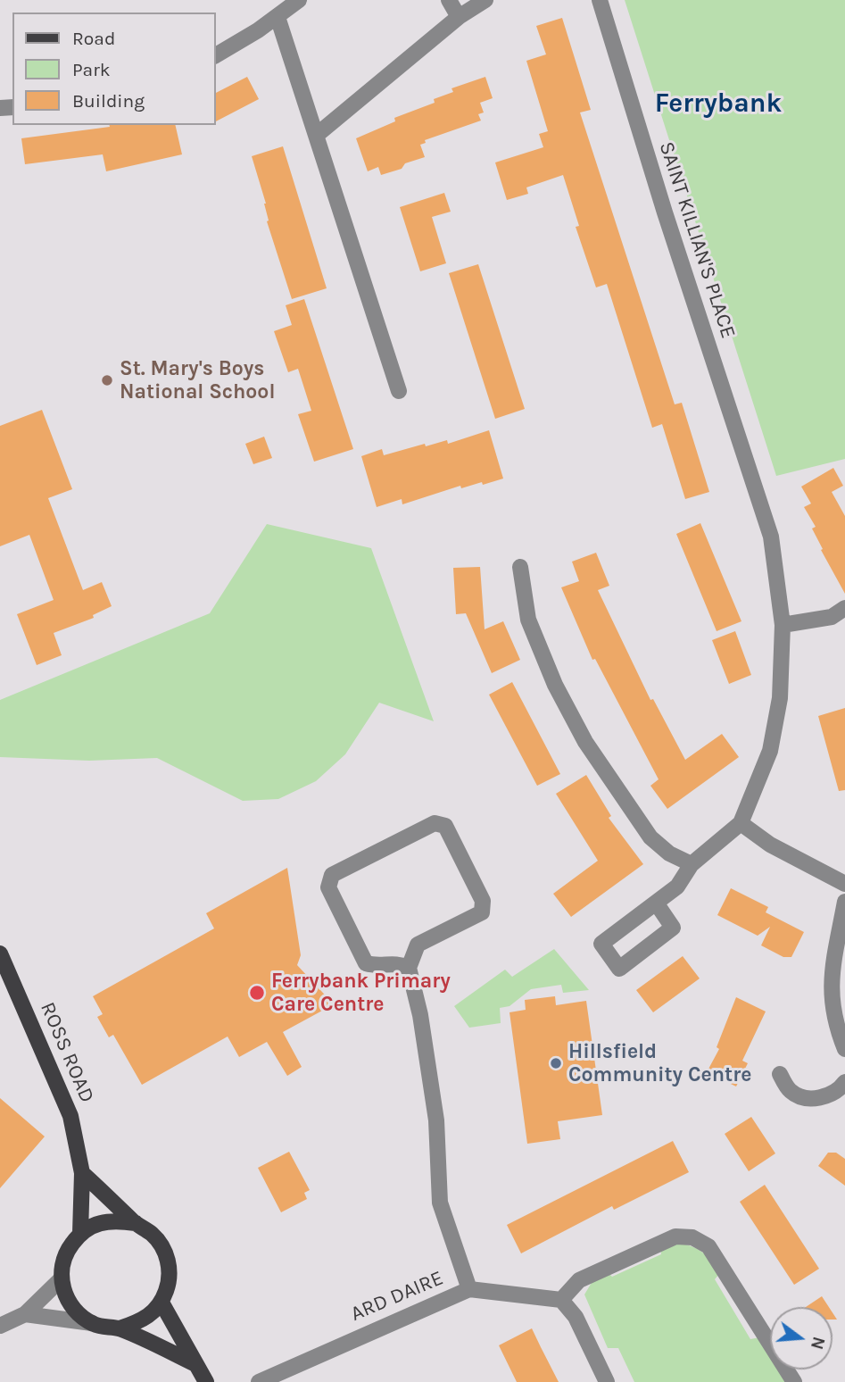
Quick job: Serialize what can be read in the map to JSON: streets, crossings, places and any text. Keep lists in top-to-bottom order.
{
  "streets": {
    "main road": ["ROSS ROAD"],
    "street": ["SAINT KILLIAN'S PLACE", "ARD DAIRE"]
  },
  "districts": ["Ferrybank"],
  "places": ["St. Mary's Boys National School", "Ferrybank Primary Care Centre", "Hillsfield Community Centre"],
  "legend": ["Road", "Park", "Building"],
  "north": "right"
}
